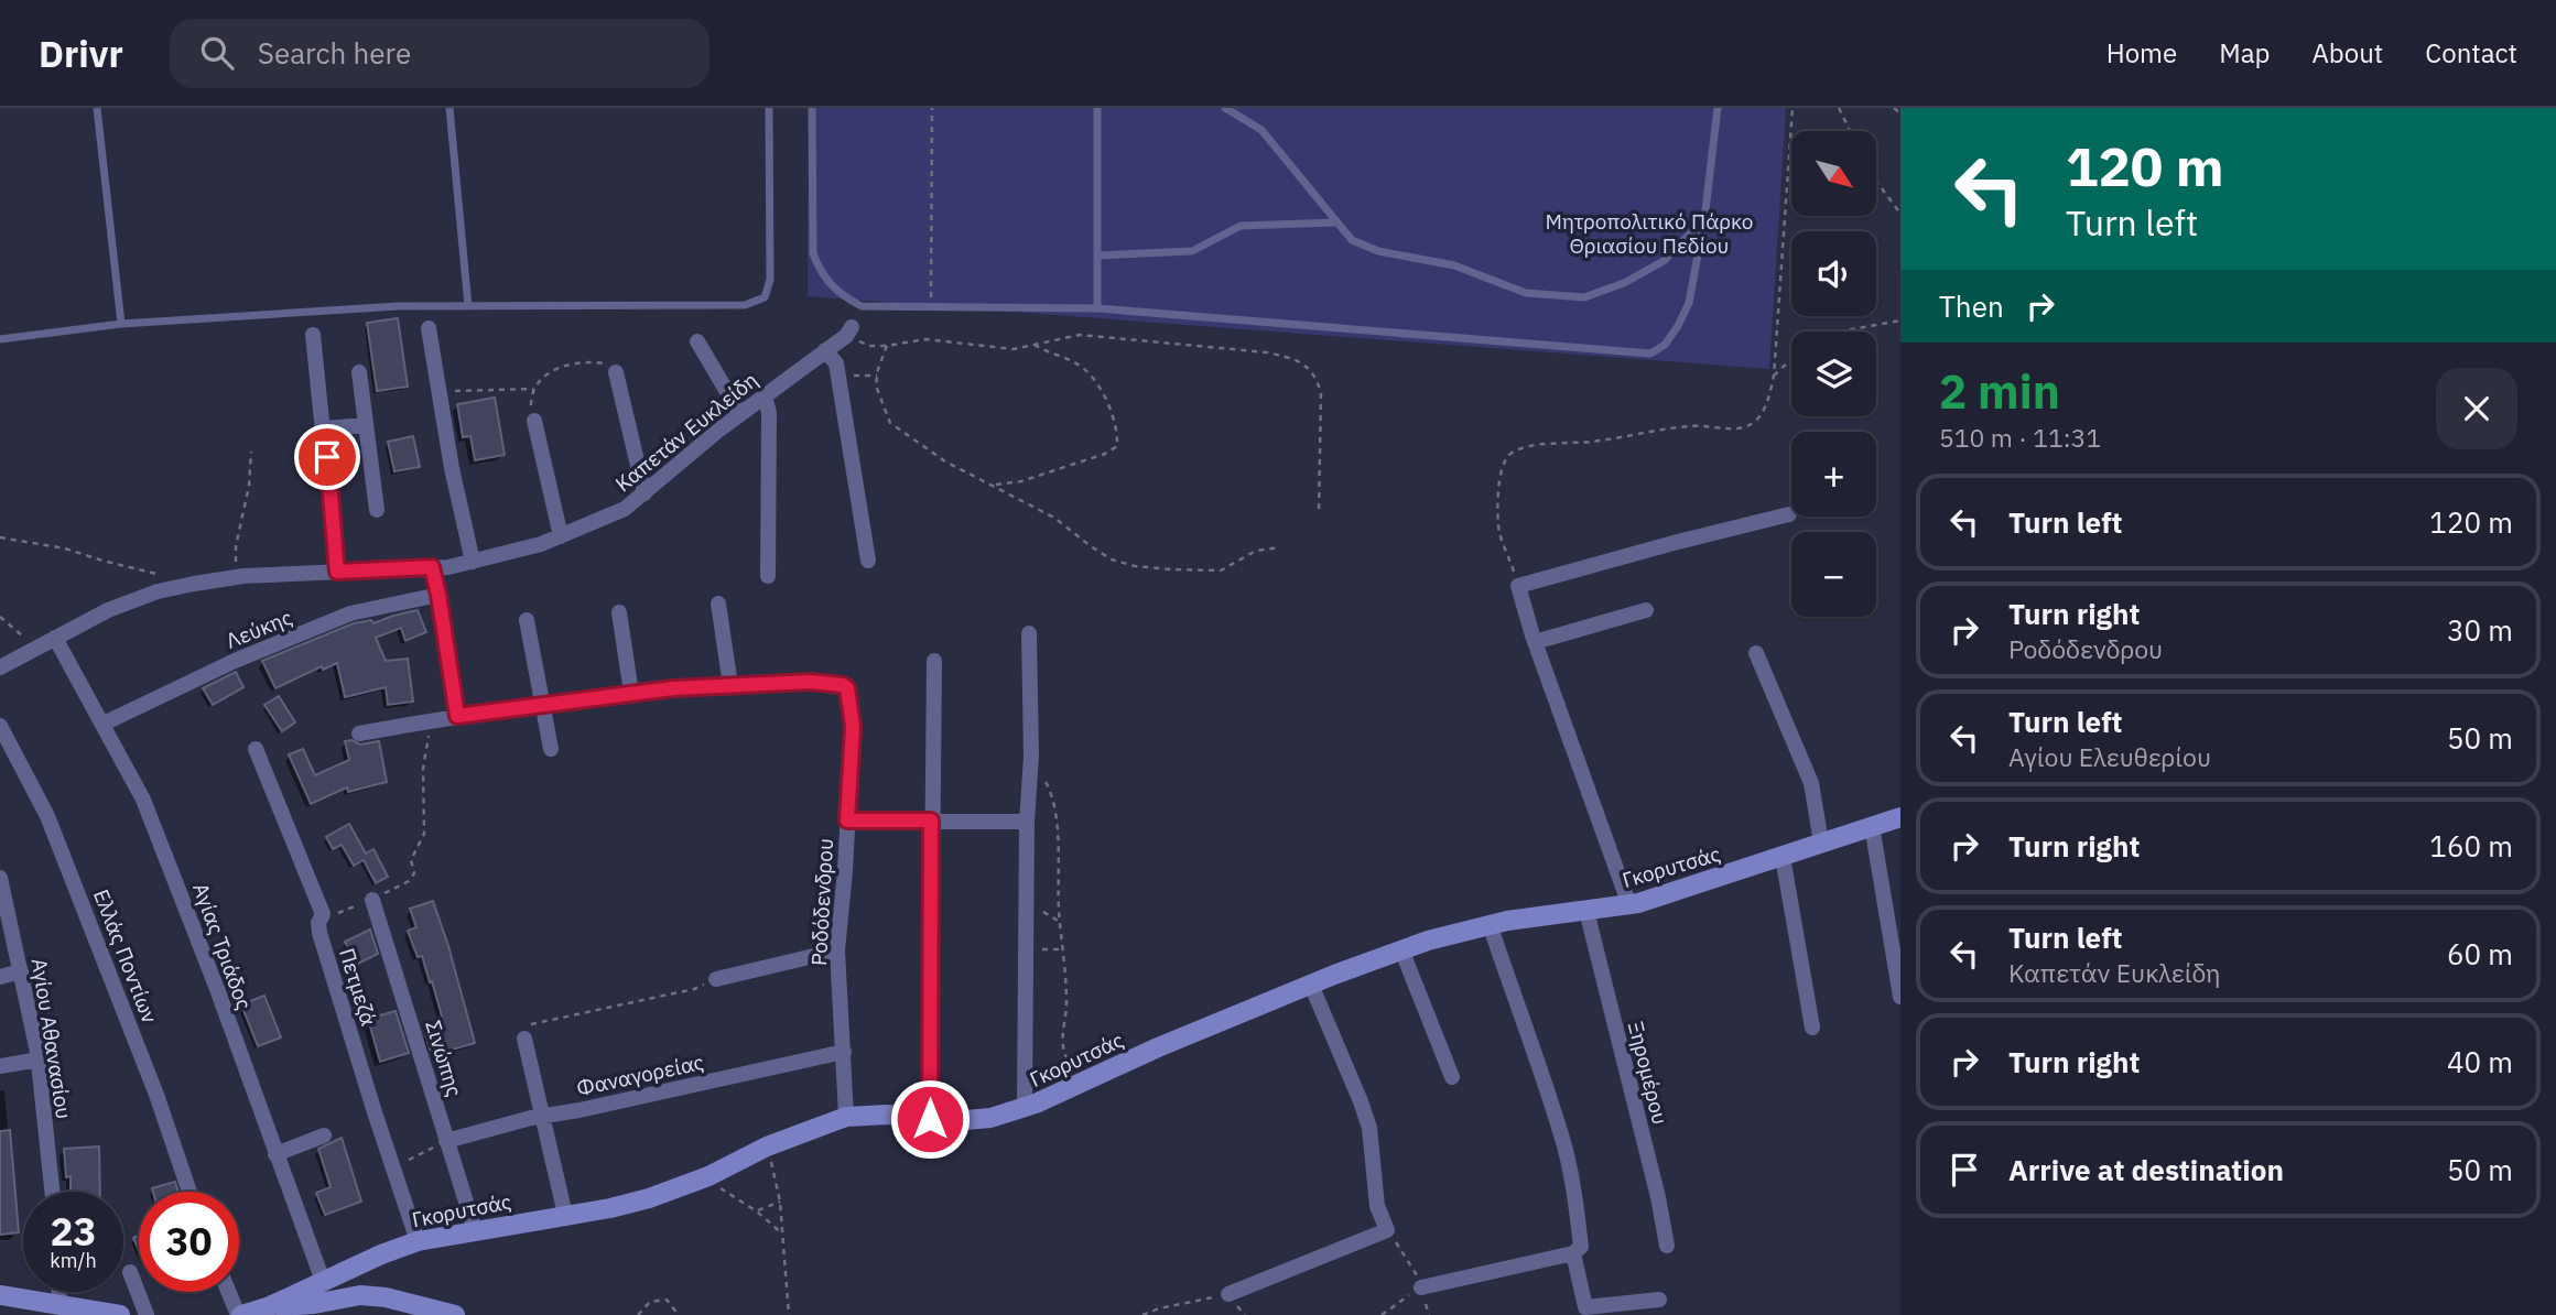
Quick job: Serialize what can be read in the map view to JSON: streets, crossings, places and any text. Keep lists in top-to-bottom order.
{
  "streets": {
    "street": [
      "Καπετάν Ευκλείδη",
      "Λεύκης",
      "Γκορυτσάς",
      "Ροδόδενδρου",
      "Αγίας Τριάδος",
      "Ελλάς Ποντίων",
      "Πετμεζά",
      "Αγίου Αθανασίου",
      "Σινώπης",
      "Ξηρομέρου",
      "Φαναγορείας"
    ]
  },
  "crossings": [
    ["Καπετάν Ευκλείδη", "Αγίας Τριάδος"],
    ["Λεύκης", "Αγίας Τριάδος"],
    ["Γκορυτσάς", "Ροδόδενδρου"],
    ["Γκορυτσάς", "Αγίας Τριάδος"],
    ["Γκορυτσάς", "Πετμεζά"],
    ["Γκορυτσάς", "Σινώπης"],
    ["Γκορυτσάς", "Ξηρομέρου"],
    ["Ροδόδενδρου", "Φαναγορείας"],
    ["Σινώπης", "Φαναγορείας"]
  ],
  "parks": ["Μητροπολιτικό Πάρκο Θριασίου Πεδίου"],
  "north": "bottom right",
  "page": {
    "header": "Drivr",
    "search": "Search here",
    "nav": [
      "Home",
      "Map",
      "About",
      "Contact"
    ],
    "turn": ["120 m", "Turn left"],
    "map_buttons": ["+", "−"],
    "then": "Then",
    "heading": ["2 min", "510 m · 11:31"],
    "list": [
      {
        "name": "Turn left",
        "value": "120 m"
      },
      {
        "name": "Turn right",
        "note": "Ροδόδενδρου",
        "value": "30 m"
      },
      {
        "name": "Turn left",
        "note": "Αγίου Ελευθερίου",
        "value": "50 m"
      },
      {
        "name": "Turn right",
        "value": "160 m"
      },
      {
        "name": "Turn left",
        "note": "Καπετάν Ευκλείδη",
        "value": "60 m"
      },
      {
        "name": "Turn right",
        "value": "40 m"
      },
      {
        "name": "Arrive at destination",
        "value": "50 m"
      }
    ],
    "speed": "23 km/h",
    "limit": "30"
  }
}
